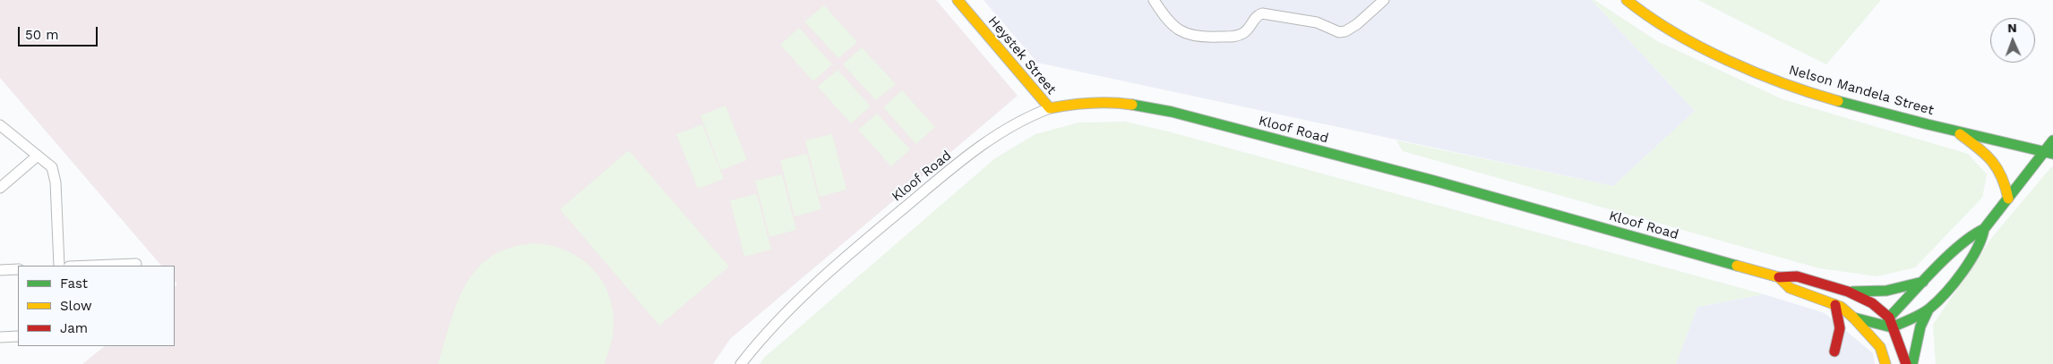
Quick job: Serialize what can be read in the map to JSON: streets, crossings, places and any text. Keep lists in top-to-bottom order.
{
  "streets": {
    "street": ["Heystek Street", "Nelson Mandela Street", "Kloof Road"]
  },
  "crossings": [
    ["Heystek Street", "Kloof Road"]
  ],
  "legend": ["Fast", "Slow", "Jam"],
  "scale_bar": "50 m",
  "north": "top"
}
